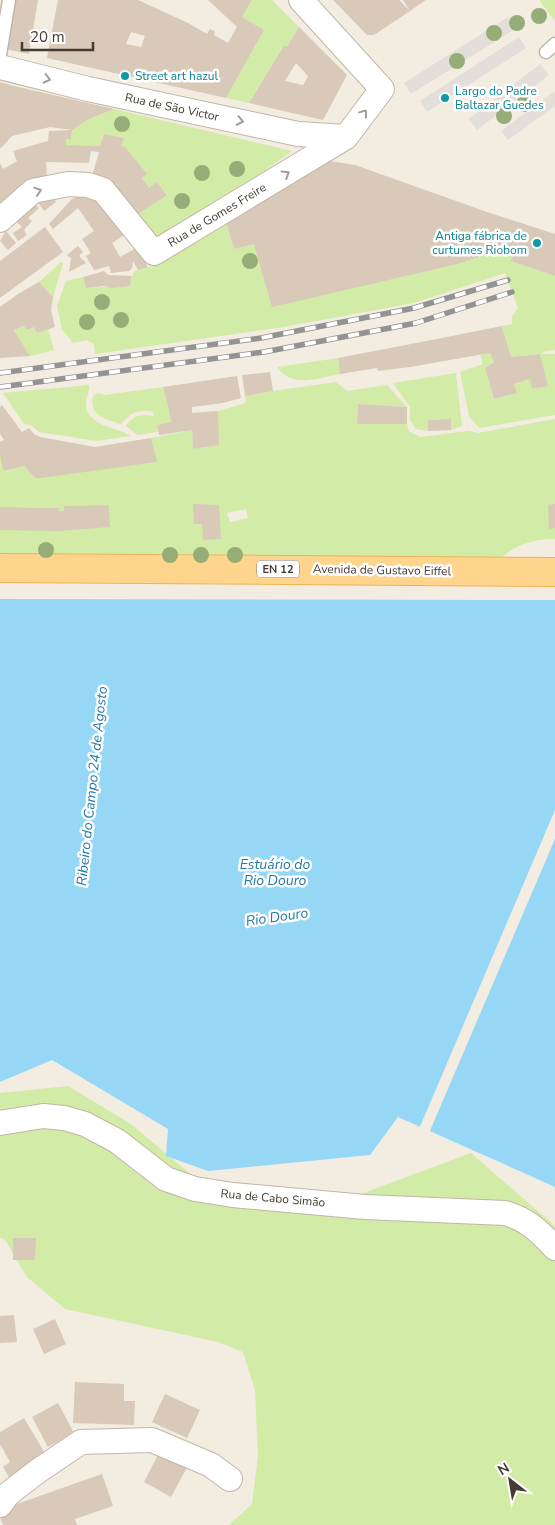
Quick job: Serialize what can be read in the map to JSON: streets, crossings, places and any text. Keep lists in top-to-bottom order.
{
  "streets": {
    "main road": ["EN 12", "Avenida de Gustavo Eiffel"],
    "street": ["Rua de São Victor", "Rua de Gomes Freire", "Rua de Cabo Simão"]
  },
  "crossings": [
    ["Rua de São Victor", "Rua de Gomes Freire"]
  ],
  "one_way": ["Rua de São Victor", "Rua de Gomes Freire"],
  "water": ["Ribeiro do Campo 24 de Agosto", "Estuário do Rio Douro", "Rio Douro"],
  "places": ["Street art hazul", "Largo do Padre Baltazar Guedes", "Antiga fábrica de curtumes Riobom"],
  "scale_bar": "20 m",
  "north": "top left"
}
